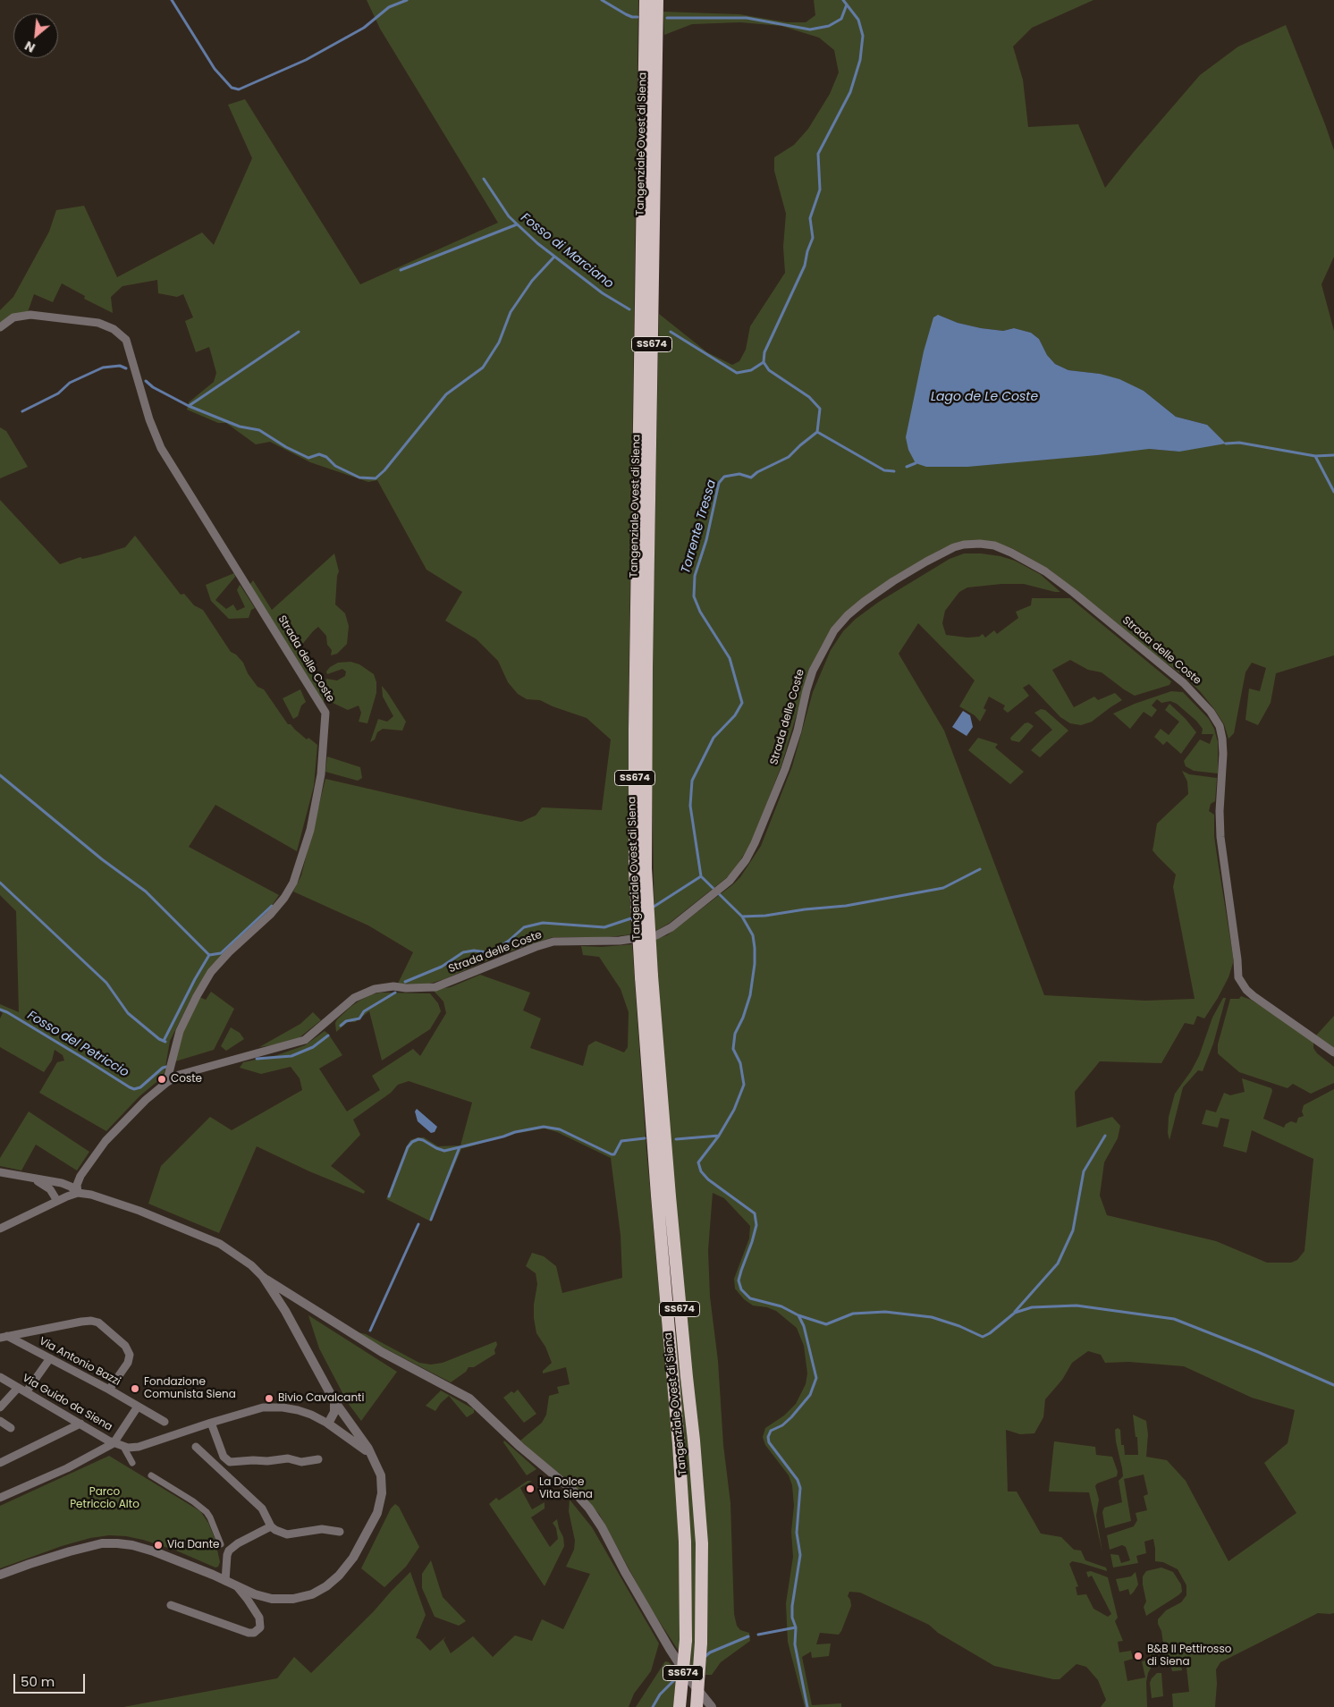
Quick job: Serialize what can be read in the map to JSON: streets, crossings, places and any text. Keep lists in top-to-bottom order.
{
  "streets": {
    "highway": ["Tangenziale Ovest di Siena", "SS674"],
    "street": ["Strada delle Coste", "Via Antonio Bazzi", "Via Guido da Siena"]
  },
  "water": [
    "Fosso di Marciano",
    "Lago de Le Coste",
    "Torrente Tressa",
    "Fosso del Petriccio"
  ],
  "parks": ["Parco Petriccio Alto"],
  "places": [
    "Coste",
    "Fondazione Comunista Siena",
    "Bivio Cavalcanti",
    "La Dolce Vita Siena",
    "Via Dante",
    "B&B Il Pettirosso di Siena"
  ],
  "scale_bar": "50 m",
  "north": "bottom left"
}
